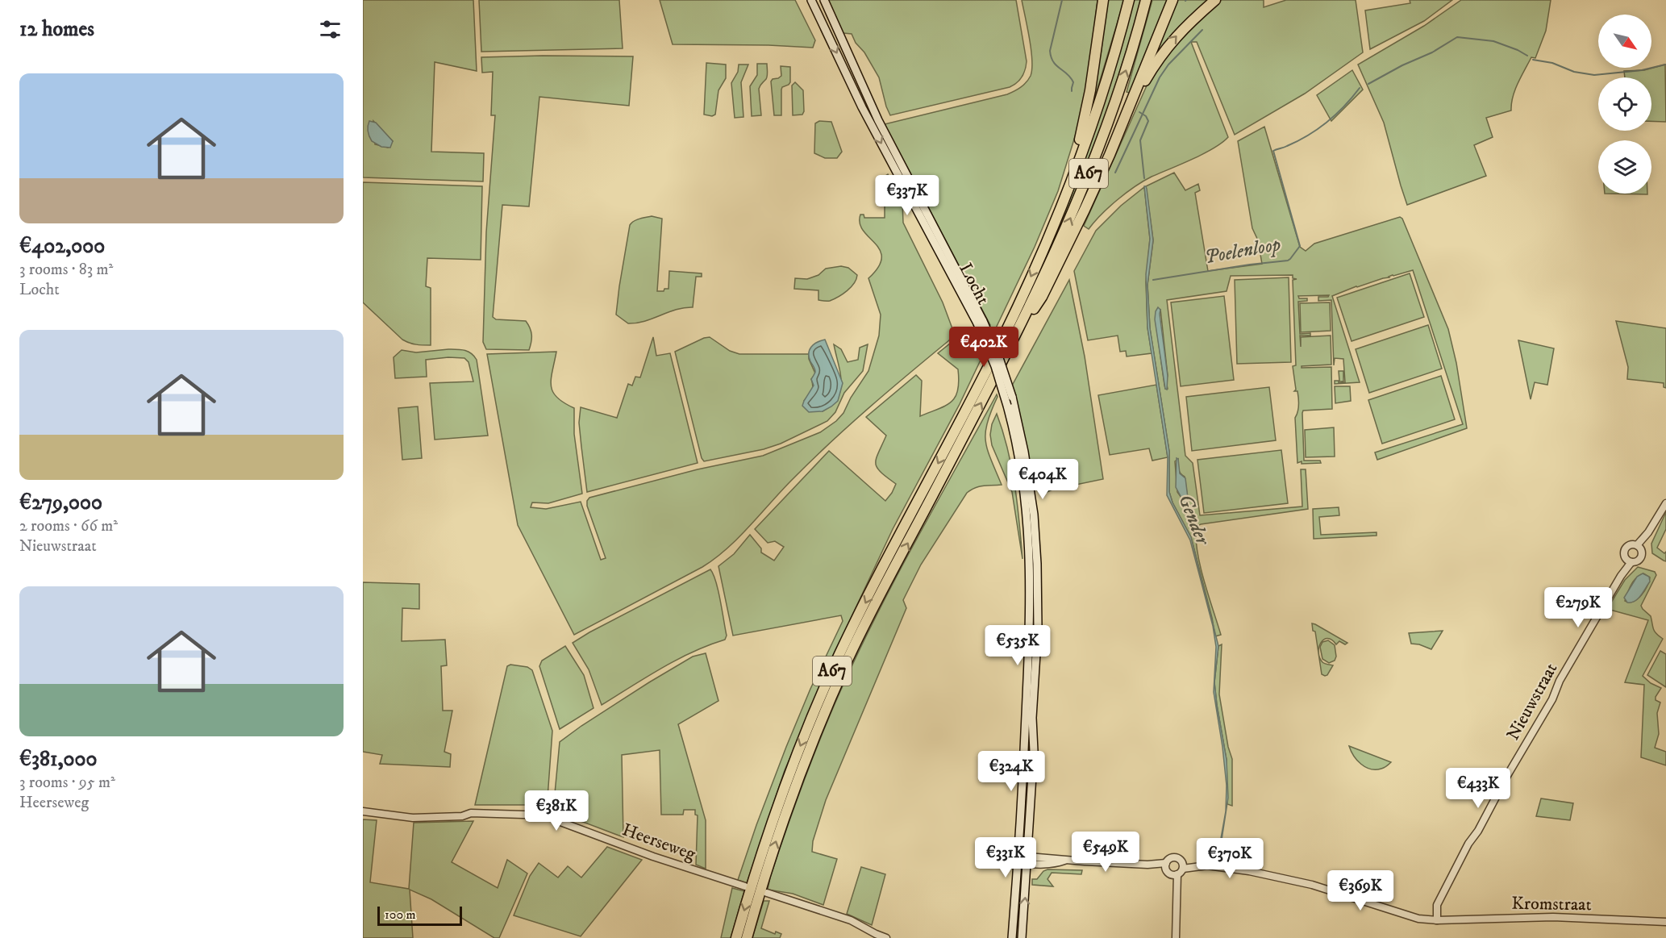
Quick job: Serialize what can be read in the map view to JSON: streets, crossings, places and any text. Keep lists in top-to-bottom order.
{
  "streets": {
    "highway": ["A67"],
    "main road": ["Locht"],
    "street": ["Nieuwstraat", "Heerseweg", "Kromstraat"]
  },
  "crossings": [
    ["Nieuwstraat", "Kromstraat"]
  ],
  "water": ["Poelenloop", "Gender"],
  "scale_bar": "100 m",
  "north": "bottom right",
  "page": {
    "heading": "12 homes",
    "list": [
      {
        "name": "€402,000",
        "note": "3 rooms · 83 m² · Locht"
      },
      {
        "name": "€279,000",
        "note": "2 rooms · 66 m² · Nieuwstraat"
      },
      {
        "name": "€381,000",
        "note": "3 rooms · 95 m² · Heerseweg"
      }
    ],
    "price": [
      "€337K",
      "€402K",
      "€404K",
      "€279K",
      "€535K",
      "€324K",
      "€433K",
      "€381K",
      "€549K",
      "€331K",
      "€370K",
      "€369K"
    ],
    "scale": "100 m"
  }
}
